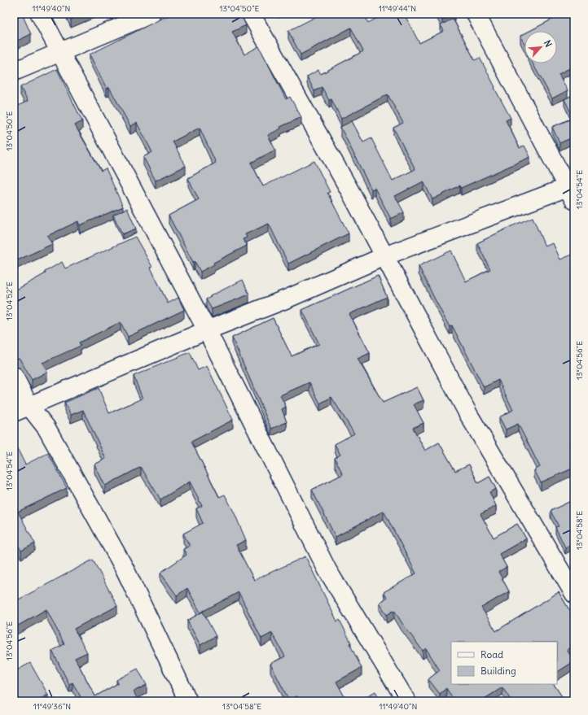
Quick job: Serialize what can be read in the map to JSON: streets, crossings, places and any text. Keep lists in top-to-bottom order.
{
  "legend": ["Road", "Building"],
  "north": "top right",
  "coordinates": [
    "11°49'40\"N",
    "13°04'50\"E",
    "11°49'44\"N",
    "13°04'54\"E",
    "13°04'52\"E",
    "13°04'56\"E",
    "13°04'58\"E",
    "11°49'36\"N"
  ]
}
